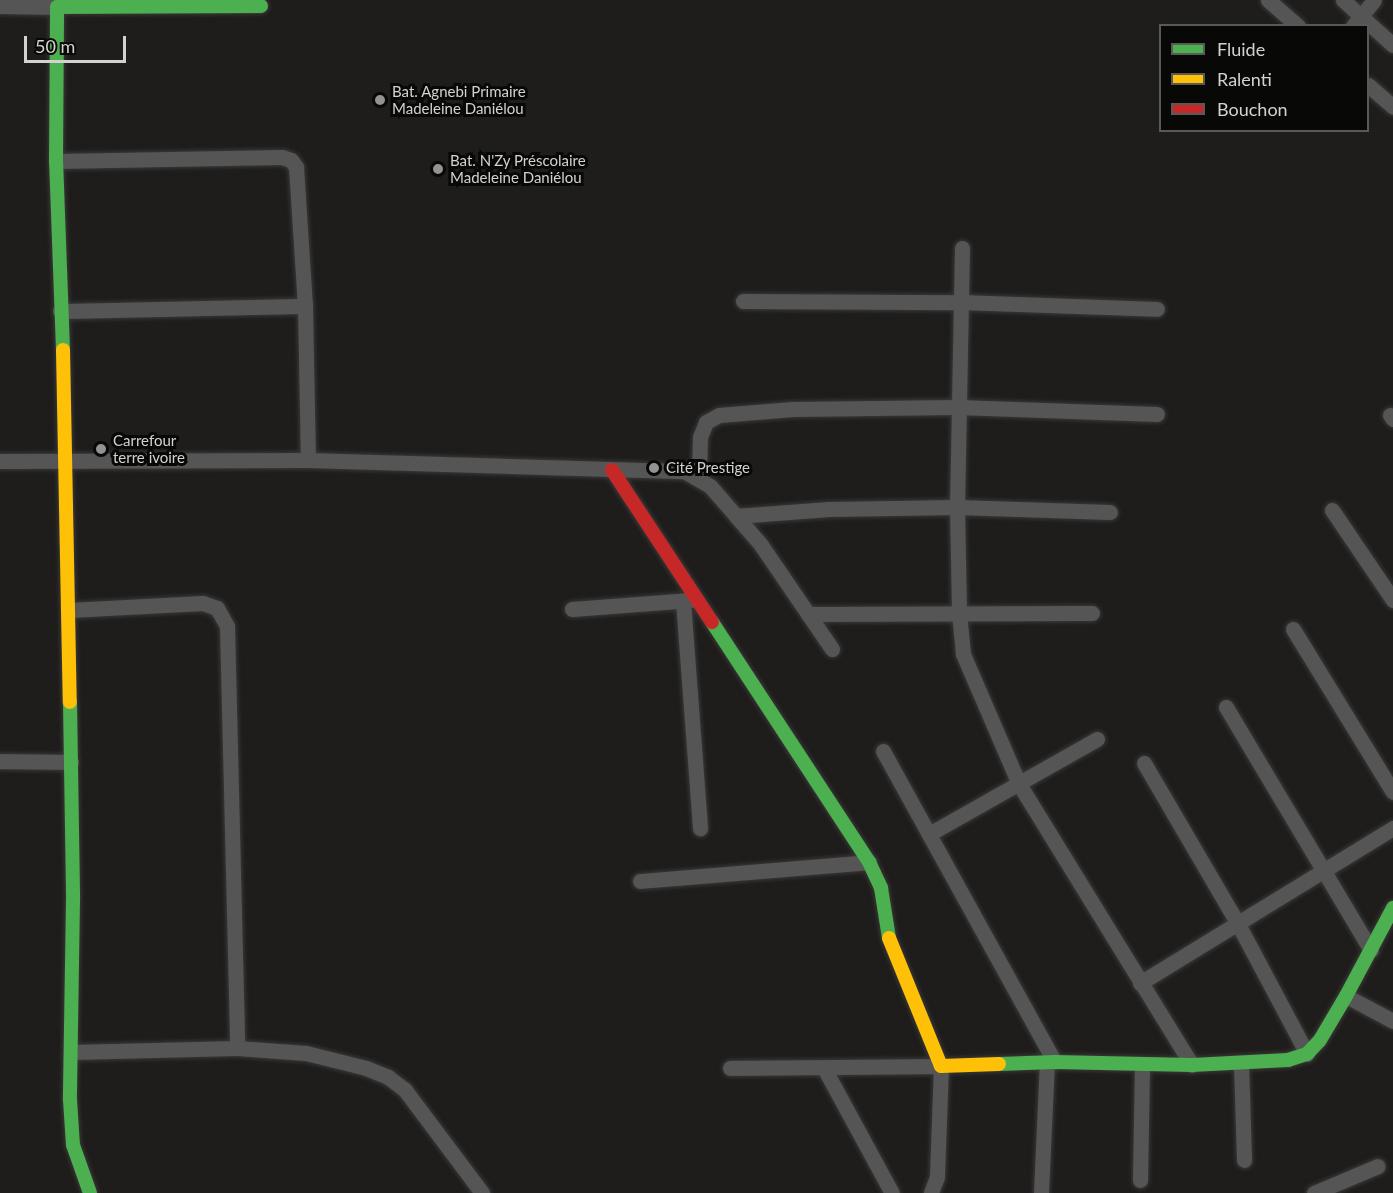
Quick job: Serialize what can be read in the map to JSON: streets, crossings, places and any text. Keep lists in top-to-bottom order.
{
  "places": [
    "Bat. Agnebi Primaire Madeleine Daniélou",
    "Bat. N'Zy Préscolaire Madeleine Daniélou",
    "Carrefour terre ivoire",
    "Cité Prestige"
  ],
  "legend": ["Fluide", "Ralenti", "Bouchon"],
  "scale_bar": "50 m"
}
